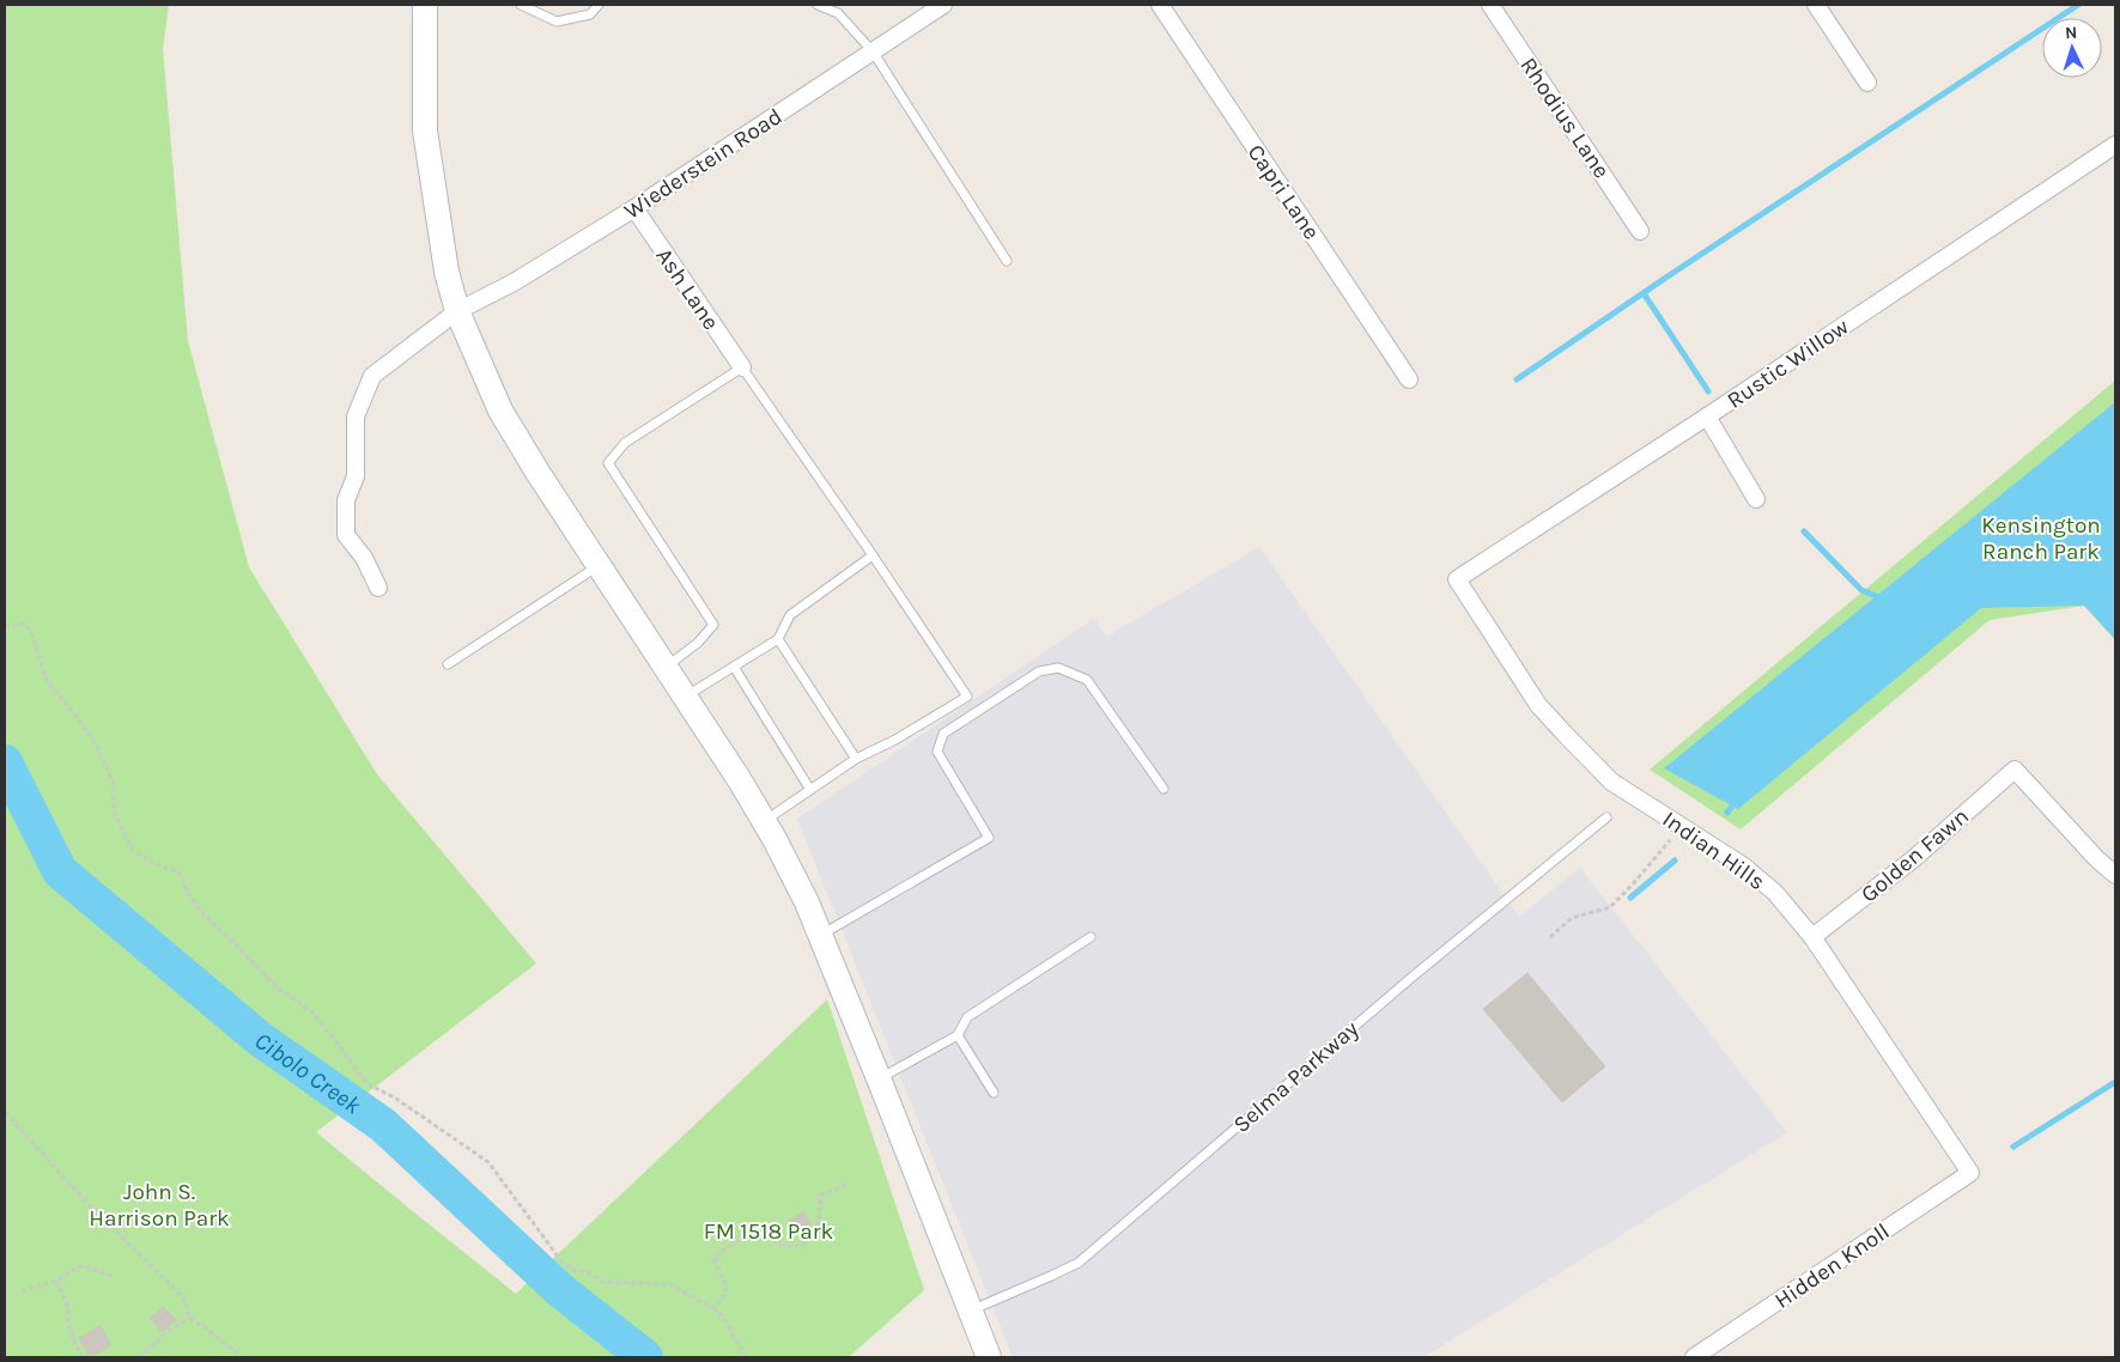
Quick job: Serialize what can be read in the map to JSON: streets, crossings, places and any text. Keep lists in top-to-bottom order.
{
  "streets": {
    "street": [
      "Rhodius Lane",
      "Wiederstein Road",
      "Capri Lane",
      "Ash Lane",
      "Rustic Willow",
      "Indian Hills",
      "Golden Fawn",
      "Hidden Knoll"
    ],
    "lane": ["Selma Parkway"]
  },
  "crossings": [
    ["Wiederstein Road", "Ash Lane"],
    ["Rustic Willow", "Indian Hills"],
    ["Indian Hills", "Golden Fawn"],
    ["Indian Hills", "Hidden Knoll"]
  ],
  "water": ["Cibolo Creek"],
  "parks": ["Kensington Ranch Park", "John S. Harrison Park", "FM 1518 Park"],
  "north": "top"
}
